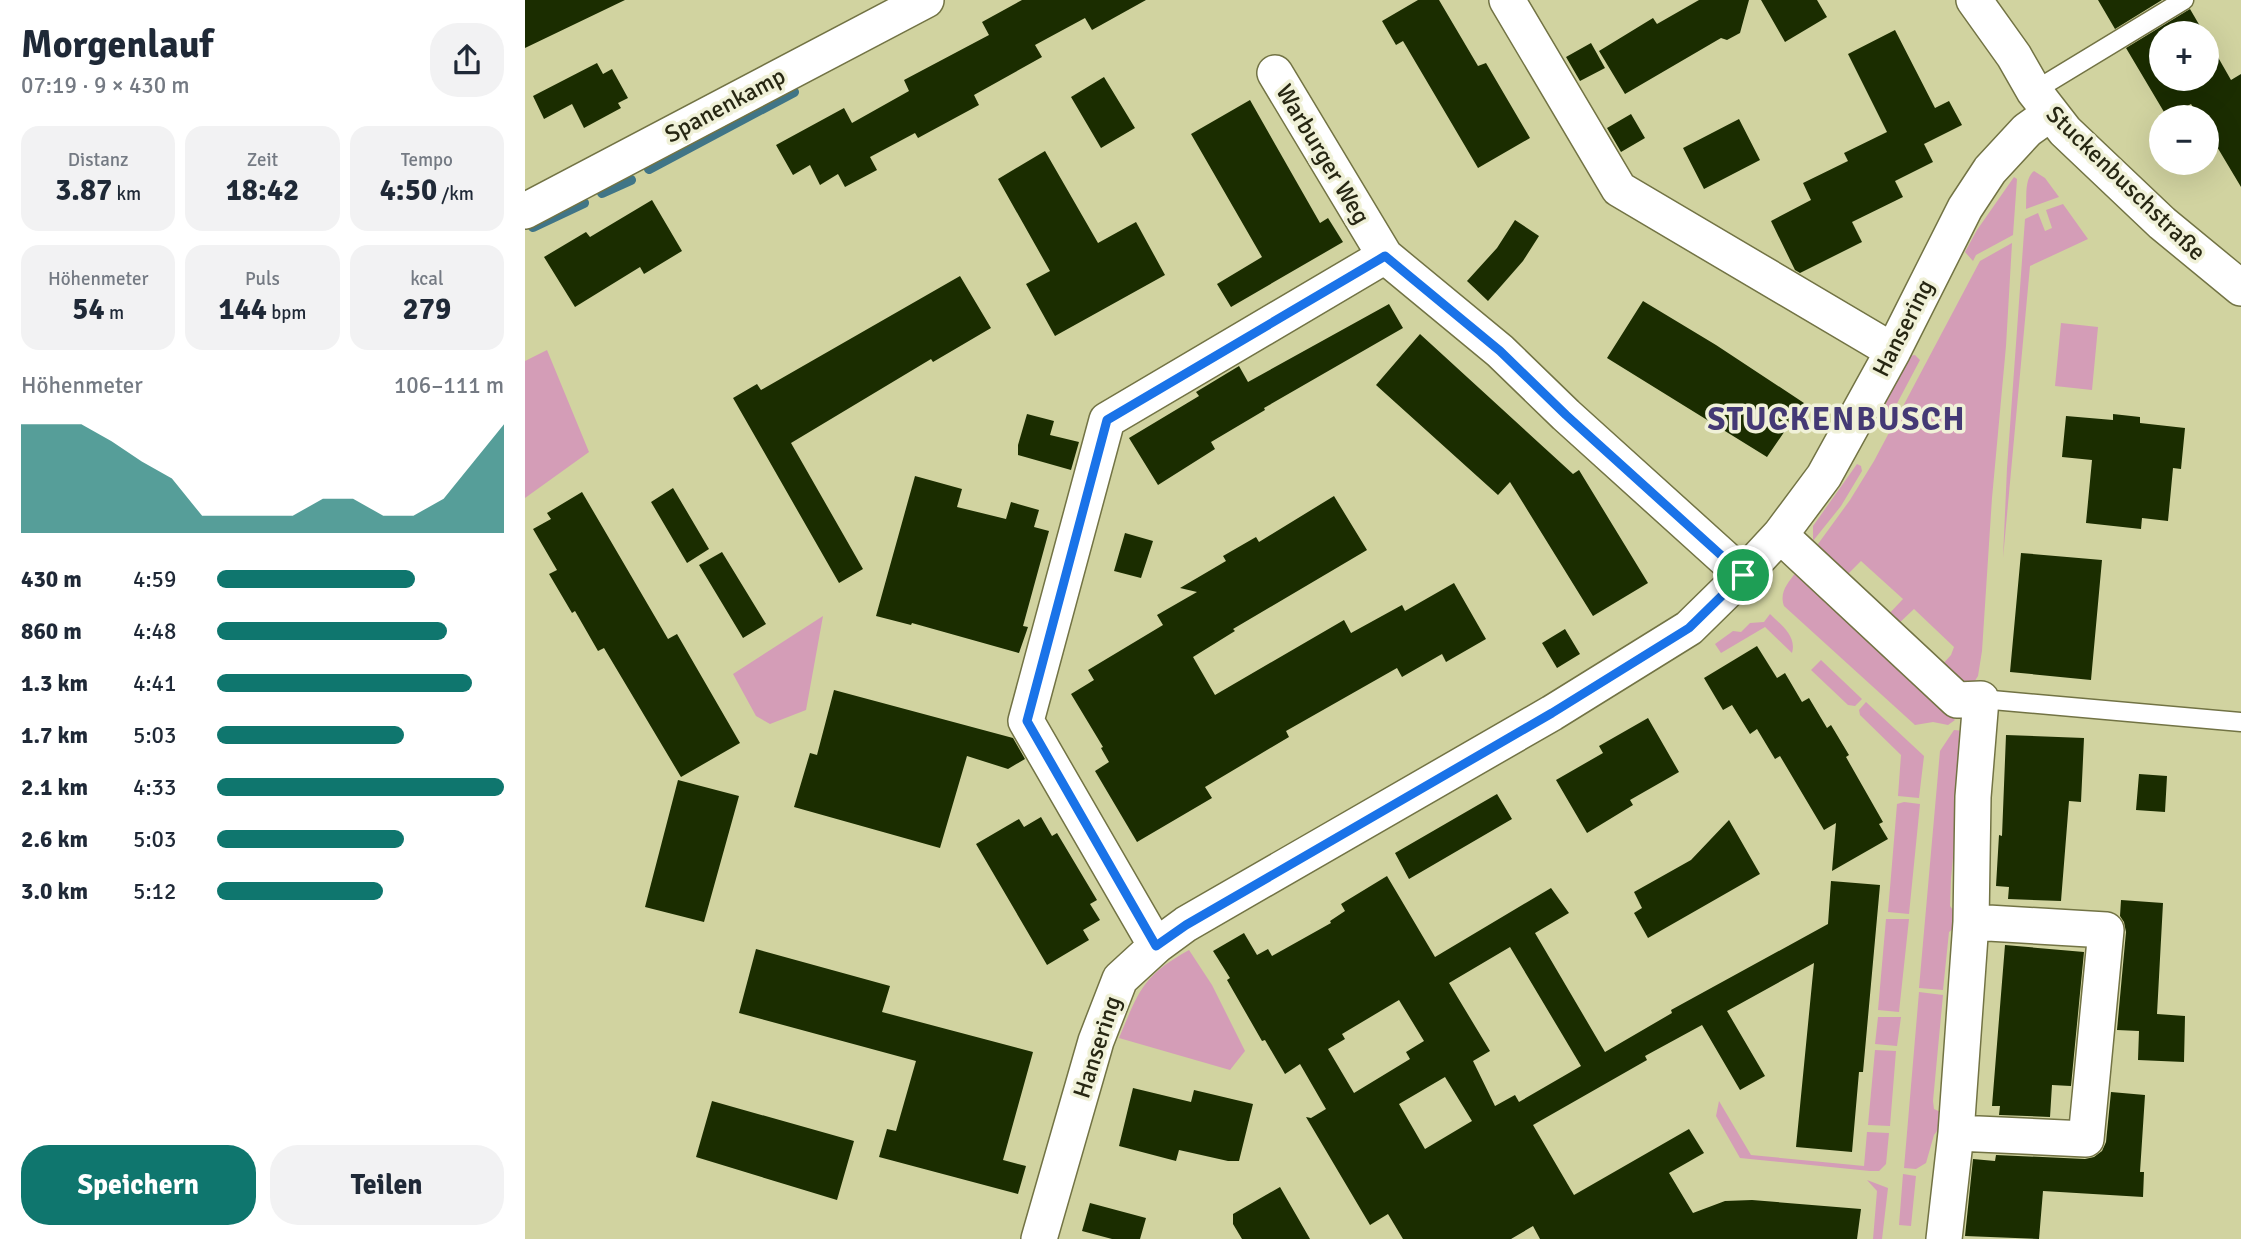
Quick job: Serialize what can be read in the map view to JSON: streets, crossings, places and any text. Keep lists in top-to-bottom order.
{
  "streets": {
    "street": [
      "Spanenkamp",
      "Warburger Weg",
      "Stuckenbuschstraße",
      "Hansering"
    ]
  },
  "crossings": [
    ["Warburger Weg", "Hansering"],
    ["Stuckenbuschstraße", "Hansering"]
  ],
  "districts": ["STUCKENBUSCH"],
  "page": {
    "heading": ["Morgenlauf", "07:19 · 9 × 430 m"],
    "map_buttons": ["+", "−"],
    "stats": [
      ["Distanz", "3.87 km"],
      ["Zeit", "18:42"],
      ["Tempo", "4:50 /km"],
      ["Höhenmeter", "54 m"],
      ["Puls", "144 bpm"],
      ["kcal", "279"]
    ],
    "chart": ["Höhenmeter", "106–111 m"],
    "list": [
      {
        "name": "430 m",
        "note": "4:59"
      },
      {
        "name": "860 m",
        "note": "4:48"
      },
      {
        "name": "1.3 km",
        "note": "4:41"
      },
      {
        "name": "1.7 km",
        "note": "5:03"
      },
      {
        "name": "2.1 km",
        "note": "4:33"
      },
      {
        "name": "2.6 km",
        "note": "5:03"
      },
      {
        "name": "3.0 km",
        "note": "5:12"
      }
    ],
    "buttons": ["Speichern", "Teilen"]
  }
}
